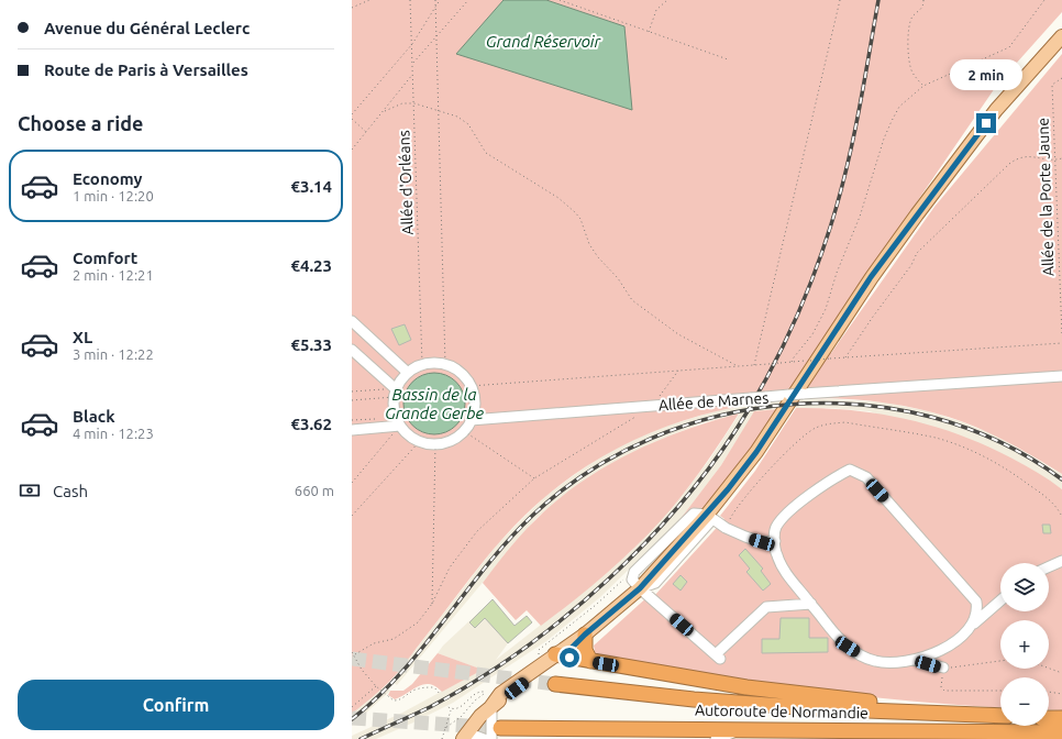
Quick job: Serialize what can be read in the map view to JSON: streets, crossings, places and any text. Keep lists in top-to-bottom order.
{
  "streets": {
    "highway": ["Autoroute de Normandie"],
    "street": ["Allée de Marnes"],
    "path": ["Allée d'Orléans", "Allée de la Porte Jaune"]
  },
  "crossings": [
    ["Allée d'Orléans", "Allée de Marnes"]
  ],
  "water": ["Grand Réservoir", "Bassin de la Grande Gerbe"],
  "page": {
    "banner": ["Avenue du Général Leclerc", "Route de Paris à Versailles"],
    "bubble": "2 min",
    "heading": "Choose a ride",
    "list": [
      {
        "name": "Economy",
        "note": "1 min · 12:20",
        "value": "€3.14"
      },
      {
        "name": "Comfort",
        "note": "2 min · 12:21",
        "value": "€4.23"
      },
      {
        "name": "XL",
        "note": "3 min · 12:22",
        "value": "€5.33"
      },
      {
        "name": "Black",
        "note": "4 min · 12:23",
        "value": "€3.62"
      }
    ],
    "pay": ["Cash", "660 m"],
    "map_buttons": ["+", "−"],
    "buttons": "Confirm"
  }
}
